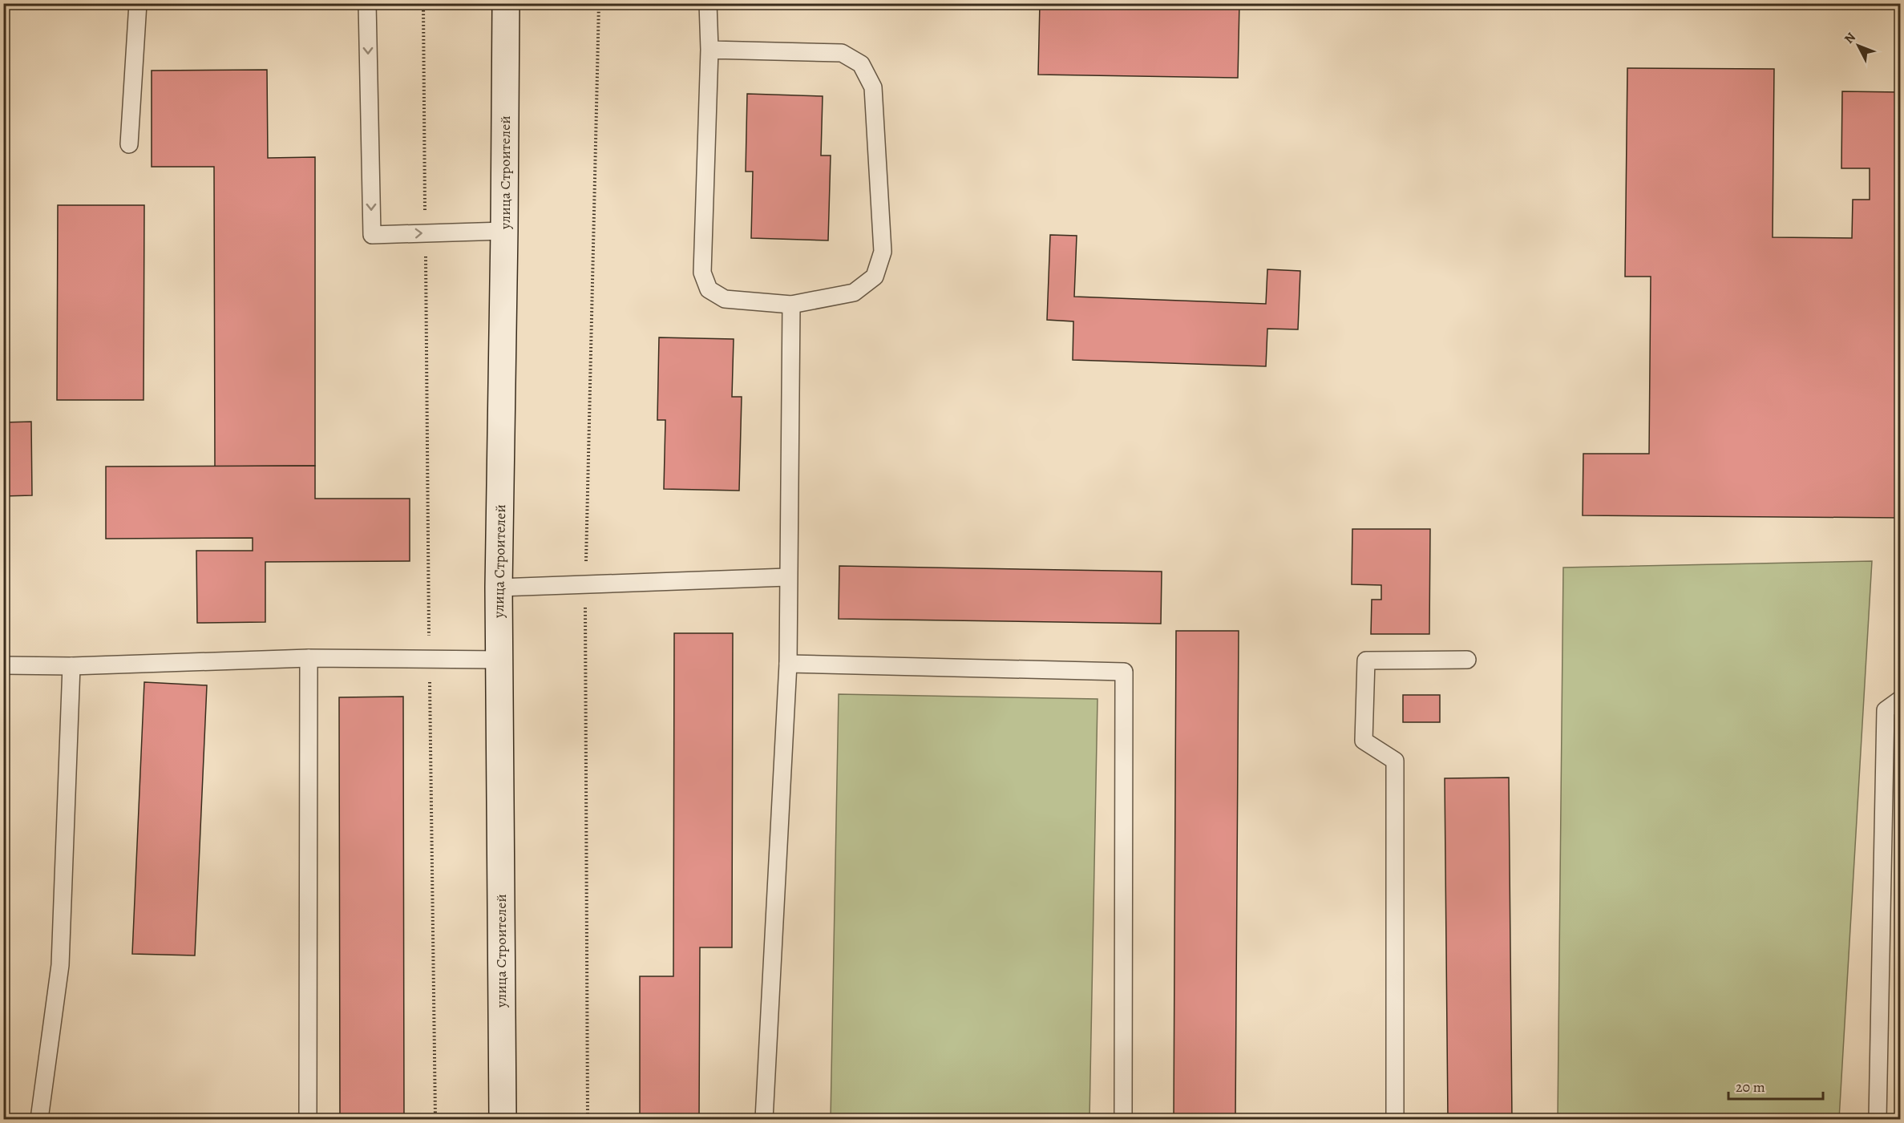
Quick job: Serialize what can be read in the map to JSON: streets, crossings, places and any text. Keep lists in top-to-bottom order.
{
  "streets": {
    "street": ["улица Строителей"]
  },
  "scale_bar": "20 m",
  "north": "top left"
}
